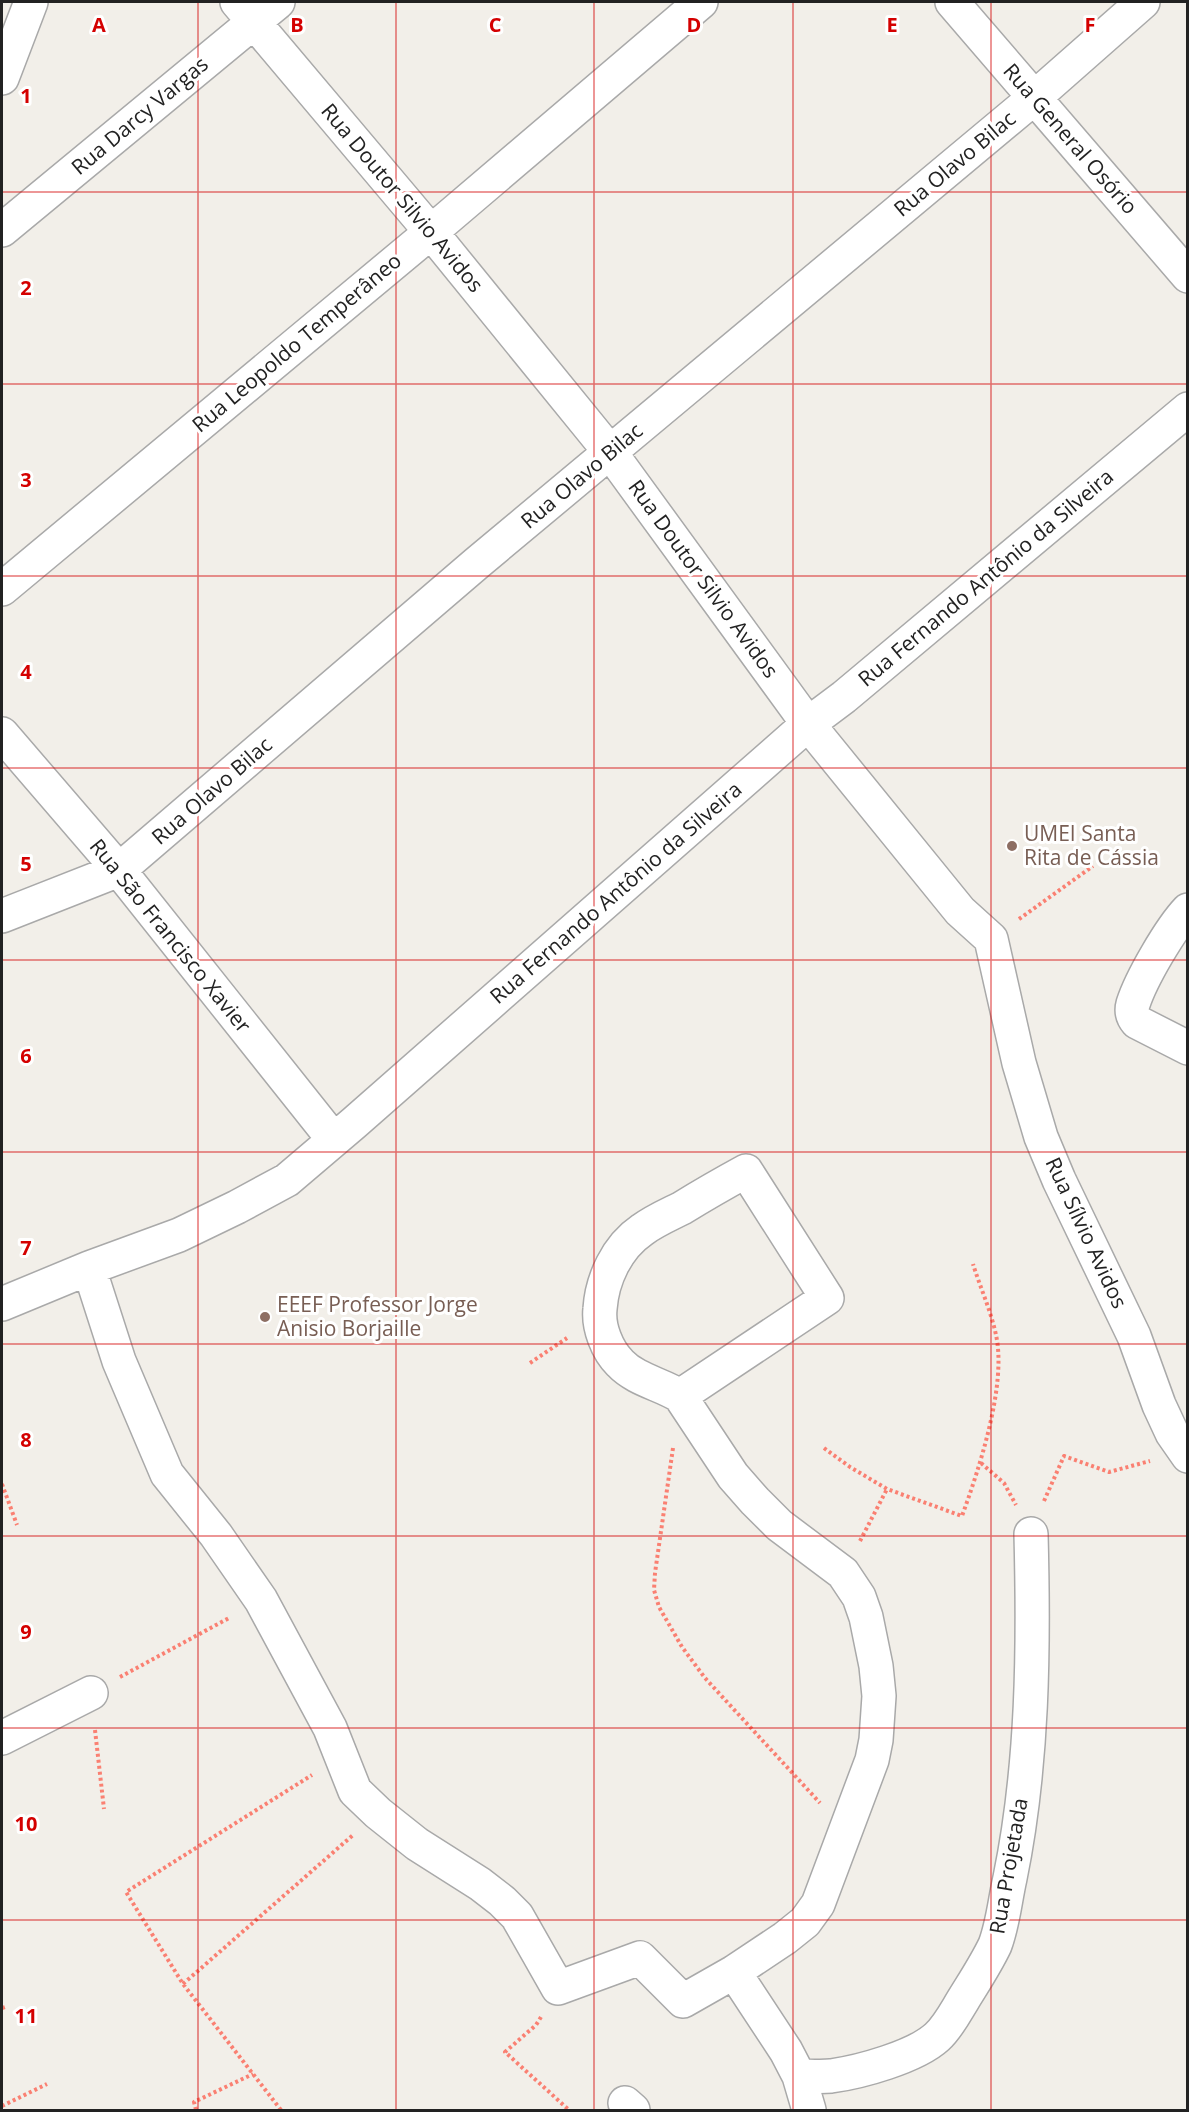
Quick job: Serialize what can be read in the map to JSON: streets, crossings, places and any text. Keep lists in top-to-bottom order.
{
  "streets": {
    "street": [
      "Rua Darcy Vargas",
      "Rua General Osório",
      "Rua Olavo Bilac",
      "Rua Doutor Silvio Avidos",
      "Rua Leopoldo Temperâneo",
      "Rua Fernando Antônio da Silveira",
      "Rua São Francisco Xavier",
      "Rua Sílvio Avidos",
      "Rua Projetada"
    ]
  },
  "crossings": [
    ["Rua Darcy Vargas", "Rua Doutor Silvio Avidos"],
    ["Rua General Osório", "Rua Olavo Bilac"],
    ["Rua Olavo Bilac", "Rua Doutor Silvio Avidos"],
    ["Rua Olavo Bilac", "Rua São Francisco Xavier"],
    ["Rua Doutor Silvio Avidos", "Rua Leopoldo Temperâneo"],
    ["Rua Doutor Silvio Avidos", "Rua Fernando Antônio da Silveira"],
    ["Rua Doutor Silvio Avidos", "Rua Sílvio Avidos"],
    ["Rua Fernando Antônio da Silveira", "Rua São Francisco Xavier"]
  ],
  "places": ["UMEI Santa Rita de Cássia", "EEEF Professor Jorge Anisio Borjaille"],
  "grid": {
    "columns": [
      "A",
      "B",
      "C",
      "D",
      "E",
      "F"
    ],
    "rows": [
      "1",
      "2",
      "3",
      "4",
      "5",
      "6",
      "7",
      "8",
      "9",
      "10",
      "11"
    ]
  }
}
